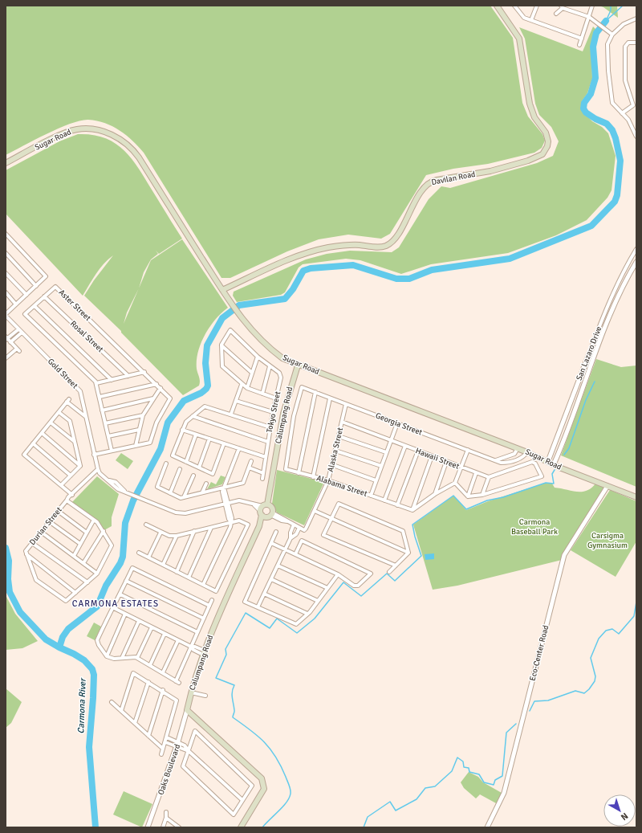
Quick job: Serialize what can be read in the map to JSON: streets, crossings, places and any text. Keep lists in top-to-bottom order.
{
  "streets": {
    "main road": ["Sugar Road", "Davilan Road", "Calumpang Road"],
    "street": [
      "Aster Street",
      "Rosal Street",
      "San Lazaro Drive",
      "Gold Street",
      "Tokyo Street",
      "Georgia Street",
      "Alaska Street",
      "Hawaii Street",
      "Alabama Street",
      "Durian Street",
      "Eco-Center Road",
      "Oaks Boulevard"
    ]
  },
  "crossings": [
    ["Sugar Road", "Davilan Road"],
    ["Sugar Road", "San Lazaro Drive"],
    ["Sugar Road", "Calumpang Road"],
    ["Sugar Road", "Georgia Street"],
    ["Sugar Road", "Eco-Center Road"],
    ["Aster Street", "Rosal Street"],
    ["Aster Street", "Gold Street"],
    ["Gold Street", "Durian Street"],
    ["Calumpang Road", "Oaks Boulevard"],
    ["Georgia Street", "Alaska Street"],
    ["Georgia Street", "Alabama Street"],
    ["Alaska Street", "Hawaii Street"],
    ["Alaska Street", "Alabama Street"]
  ],
  "districts": ["CARMONA ESTATES"],
  "water": ["Carmona River"],
  "parks": ["Carmona Baseball Park", "Carsigma Gymnasium"],
  "north": "bottom right"
}
